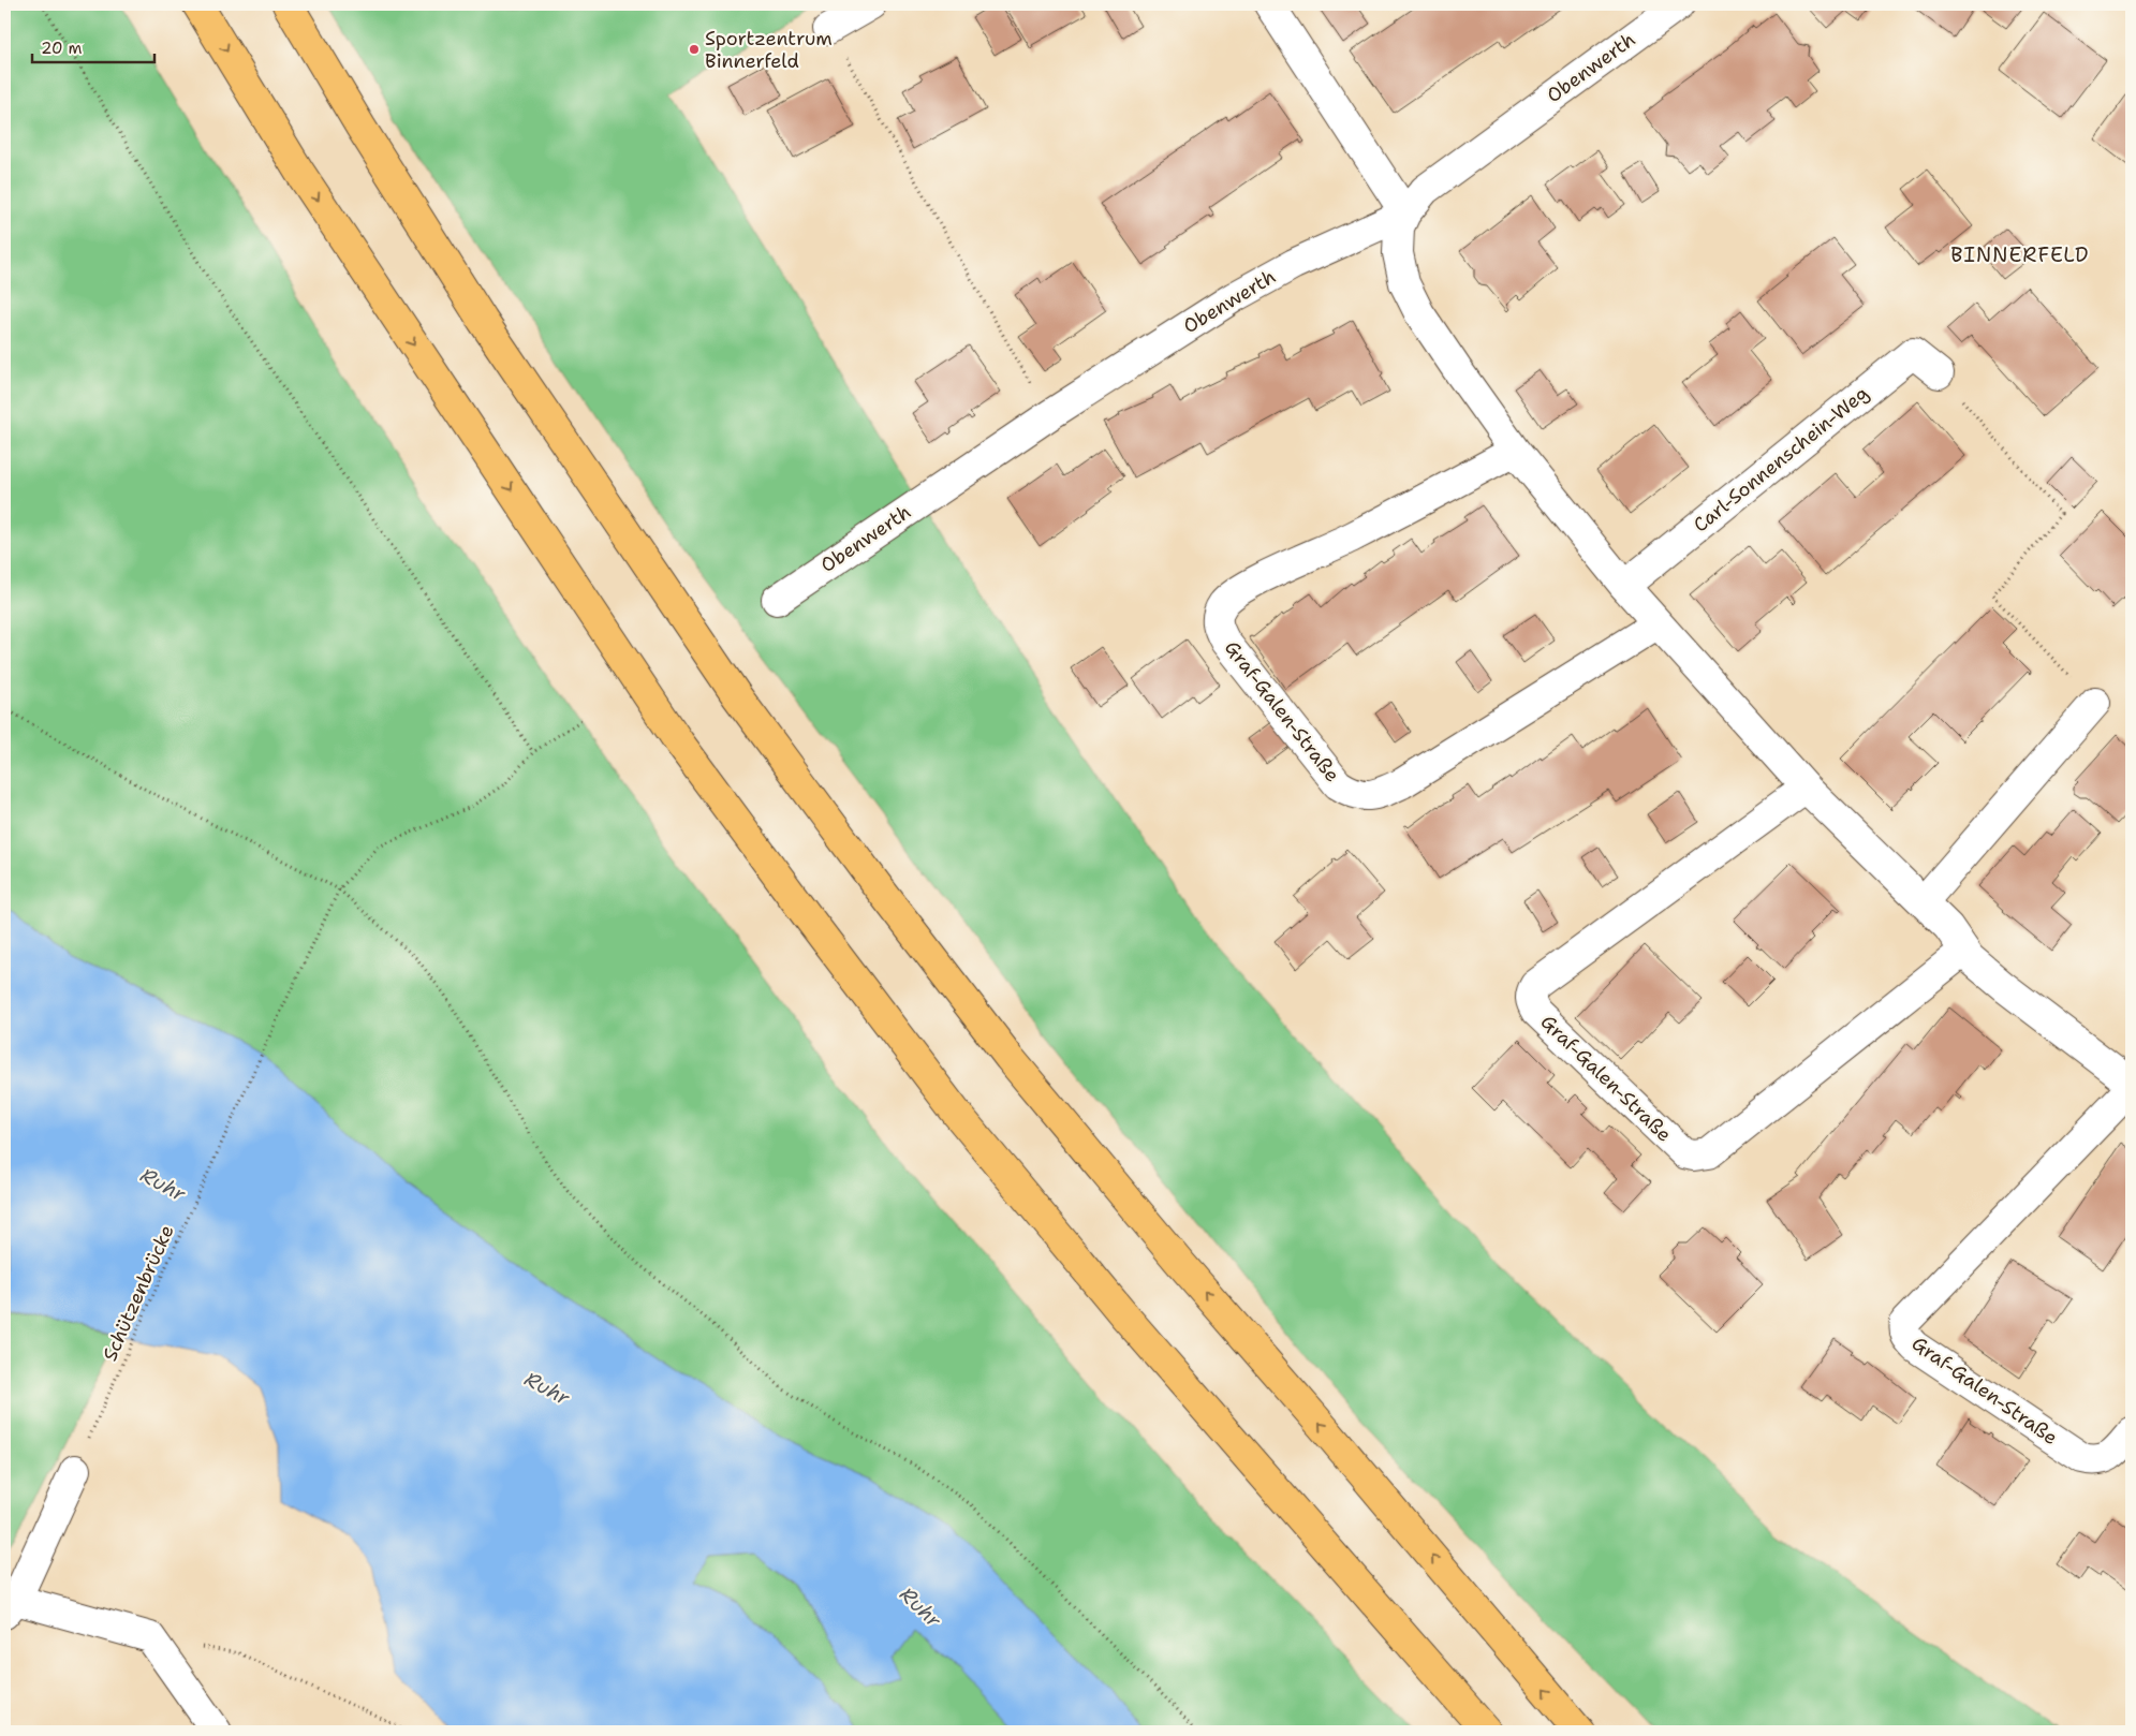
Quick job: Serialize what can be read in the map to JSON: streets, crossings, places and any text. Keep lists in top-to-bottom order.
{
  "streets": {
    "street": ["Obenwerth", "Carl-Sonnenschein-Weg", "Graf-Galen-Straße"],
    "path": ["Schützenbrücke"]
  },
  "crossings": [
    ["Obenwerth", "Graf-Galen-Straße"],
    ["Carl-Sonnenschein-Weg", "Graf-Galen-Straße"]
  ],
  "districts": ["BINNERFELD"],
  "water": ["Ruhr"],
  "places": ["Sportzentrum Binnerfeld"],
  "scale_bar": "20 m"
}
